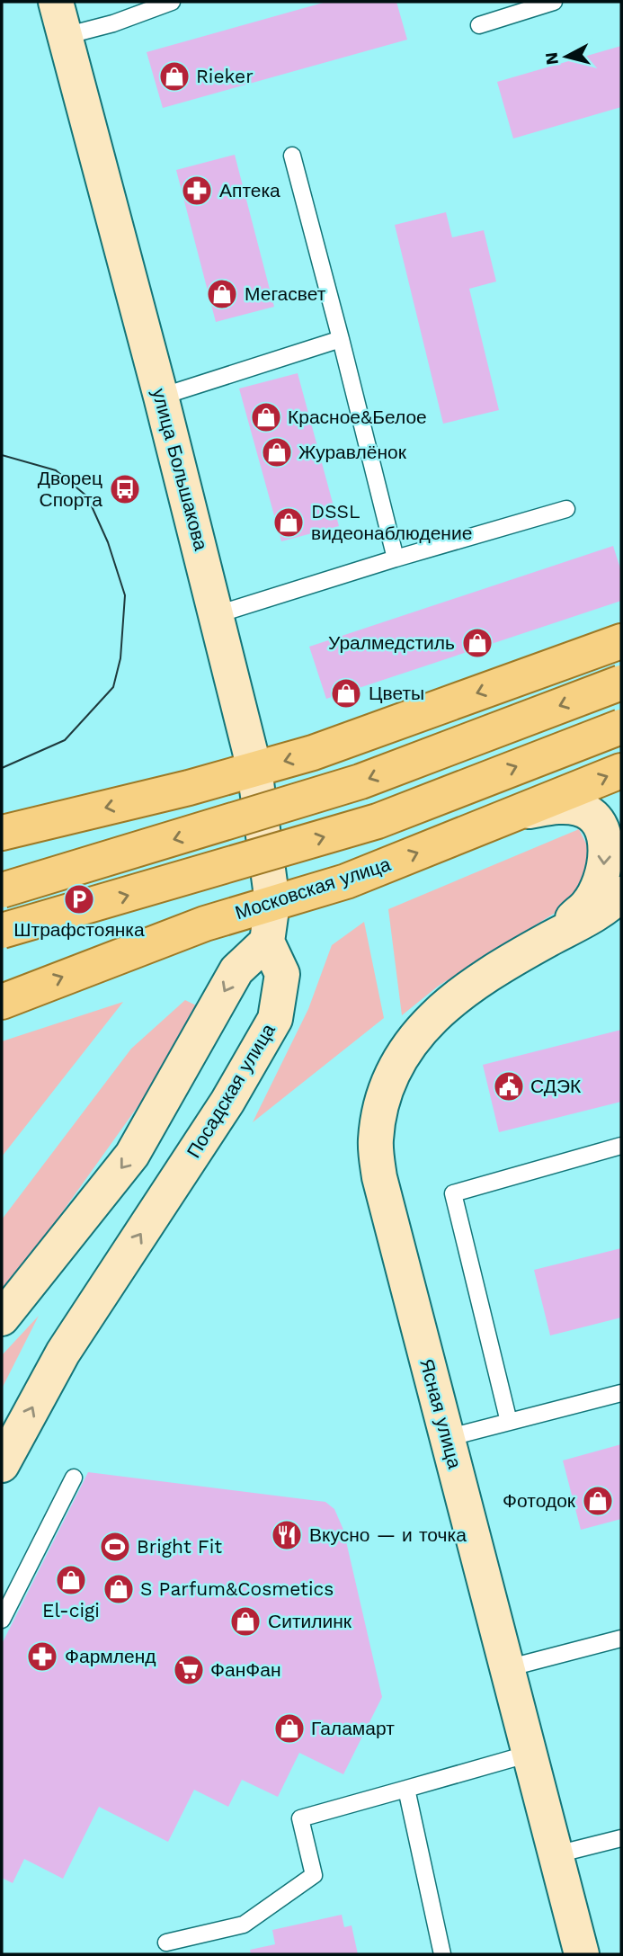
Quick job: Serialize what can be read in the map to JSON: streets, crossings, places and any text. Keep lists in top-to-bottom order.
{
  "streets": {
    "main road": ["Московская улица"],
    "street": ["улица Большакова", "Посадская улица", "Ясная улица"]
  },
  "crossings": [
    ["улица Большакова", "Московская улица"],
    ["улица Большакова", "Посадская улица"]
  ],
  "places": {
    "shop": [
      "Rieker",
      "Мегасвет",
      "Красное&Белое",
      "Журавлёнок",
      "DSSL видеонаблюдение",
      "Уралмедстиль",
      "Цветы",
      "Фотодок",
      "El-cigi",
      "S Parfum&Cosmetics",
      "Ситилинк",
      "Галамарт"
    ],
    "pharmacy": ["Аптека", "Фармленд"],
    "bus stop": ["Дворец Спорта"],
    "parking": ["Штрафстоянка"],
    "public building": ["СДЭК"],
    "restaurant": ["Вкусно — и точка"],
    "sports": ["Bright Fit"],
    "supermarket": ["ФанФан"]
  },
  "north": "left"
}
